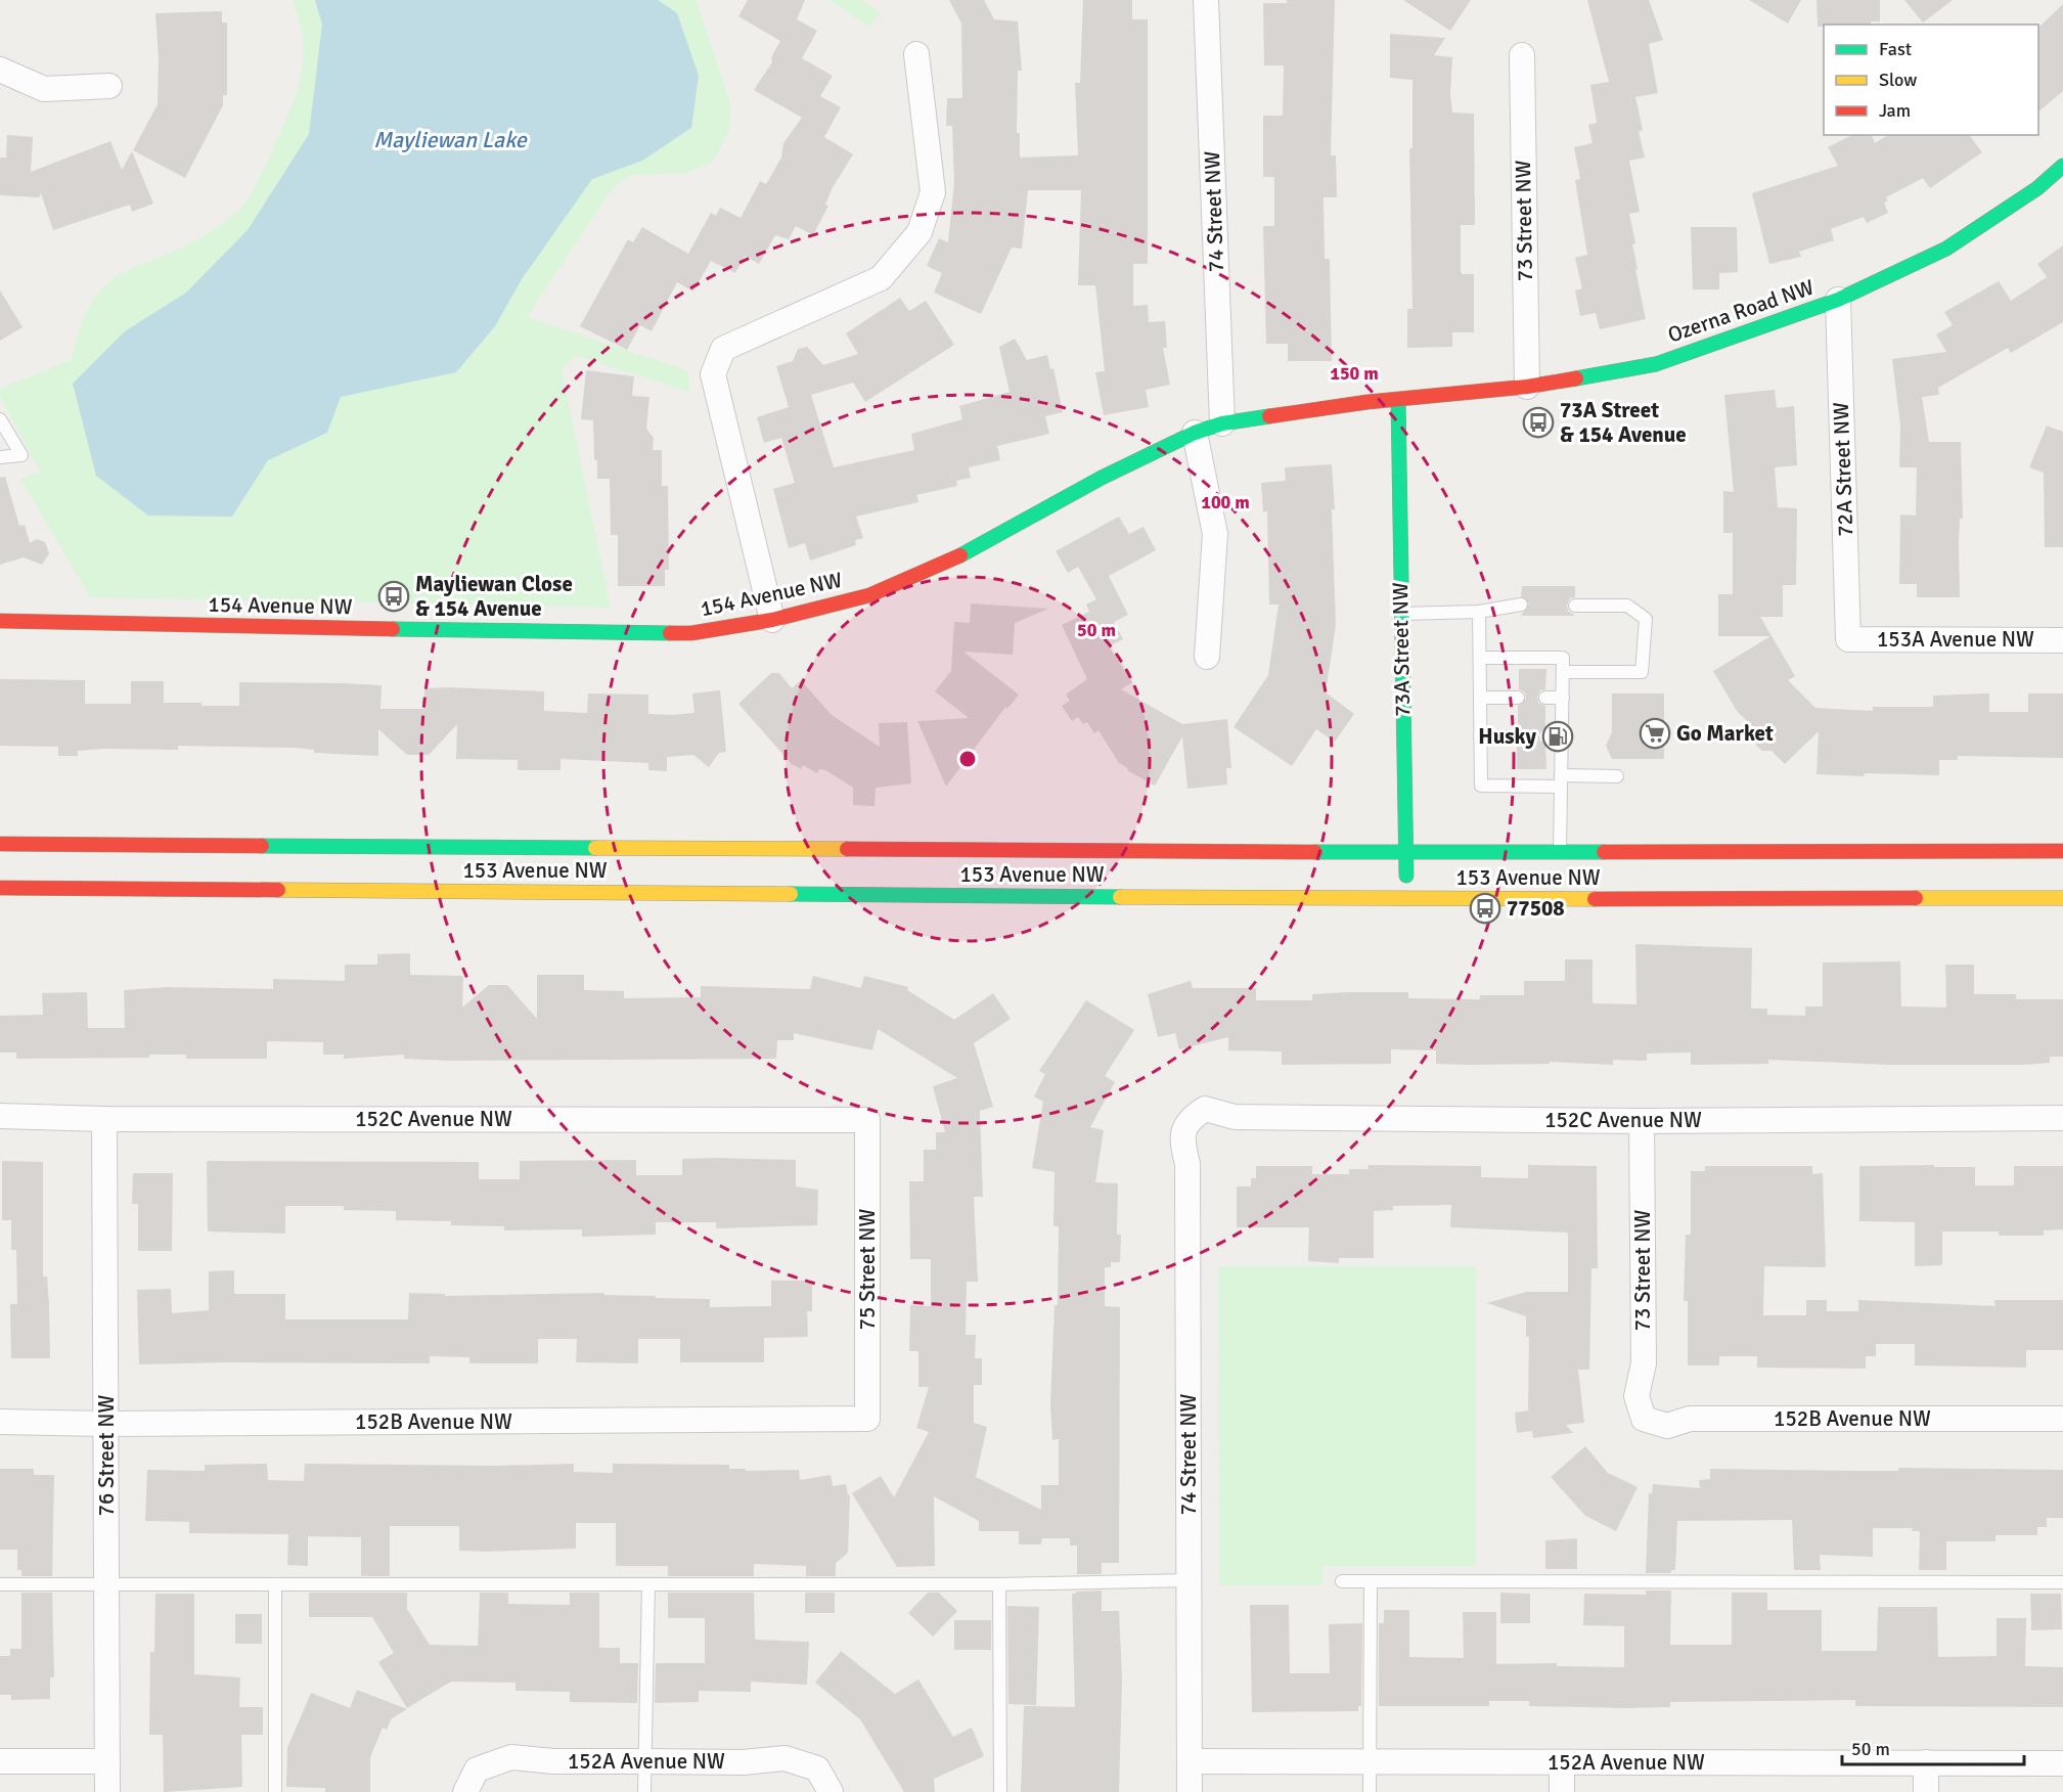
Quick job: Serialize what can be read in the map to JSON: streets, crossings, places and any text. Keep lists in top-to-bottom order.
{
  "streets": {
    "main road": [
      "Ozerna Road NW",
      "154 Avenue NW",
      "73A Street NW",
      "153 Avenue NW"
    ],
    "street": [
      "74 Street NW",
      "73 Street NW",
      "72A Street NW",
      "153A Avenue NW",
      "152C Avenue NW",
      "75 Street NW",
      "152B Avenue NW",
      "76 Street NW",
      "152A Avenue NW"
    ]
  },
  "crossings": [
    ["74 Street NW", "154 Avenue NW"],
    ["74 Street NW", "152C Avenue NW"],
    ["74 Street NW", "152A Avenue NW"],
    ["73 Street NW", "Ozerna Road NW"],
    ["73 Street NW", "152C Avenue NW"],
    ["73 Street NW", "152B Avenue NW"],
    ["Ozerna Road NW", "72A Street NW"],
    ["Ozerna Road NW", "154 Avenue NW"],
    ["Ozerna Road NW", "73A Street NW"],
    ["72A Street NW", "153A Avenue NW"],
    ["154 Avenue NW", "73A Street NW"],
    ["73A Street NW", "153 Avenue NW"],
    ["152C Avenue NW", "75 Street NW"],
    ["152C Avenue NW", "76 Street NW"],
    ["75 Street NW", "152B Avenue NW"],
    ["152B Avenue NW", "76 Street NW"]
  ],
  "water": ["Mayliewan Lake"],
  "places": {
    "bus stop": ["73A Street & 154 Avenue", "Mayliewan Close & 154 Avenue", "77508"],
    "supermarket": ["Go Market"],
    "fuel station": ["Husky"]
  },
  "legend": ["Fast", "Slow", "Jam"],
  "scale_bar": "50 m",
  "rings": ["150 m", "100 m", "50 m"]
}
